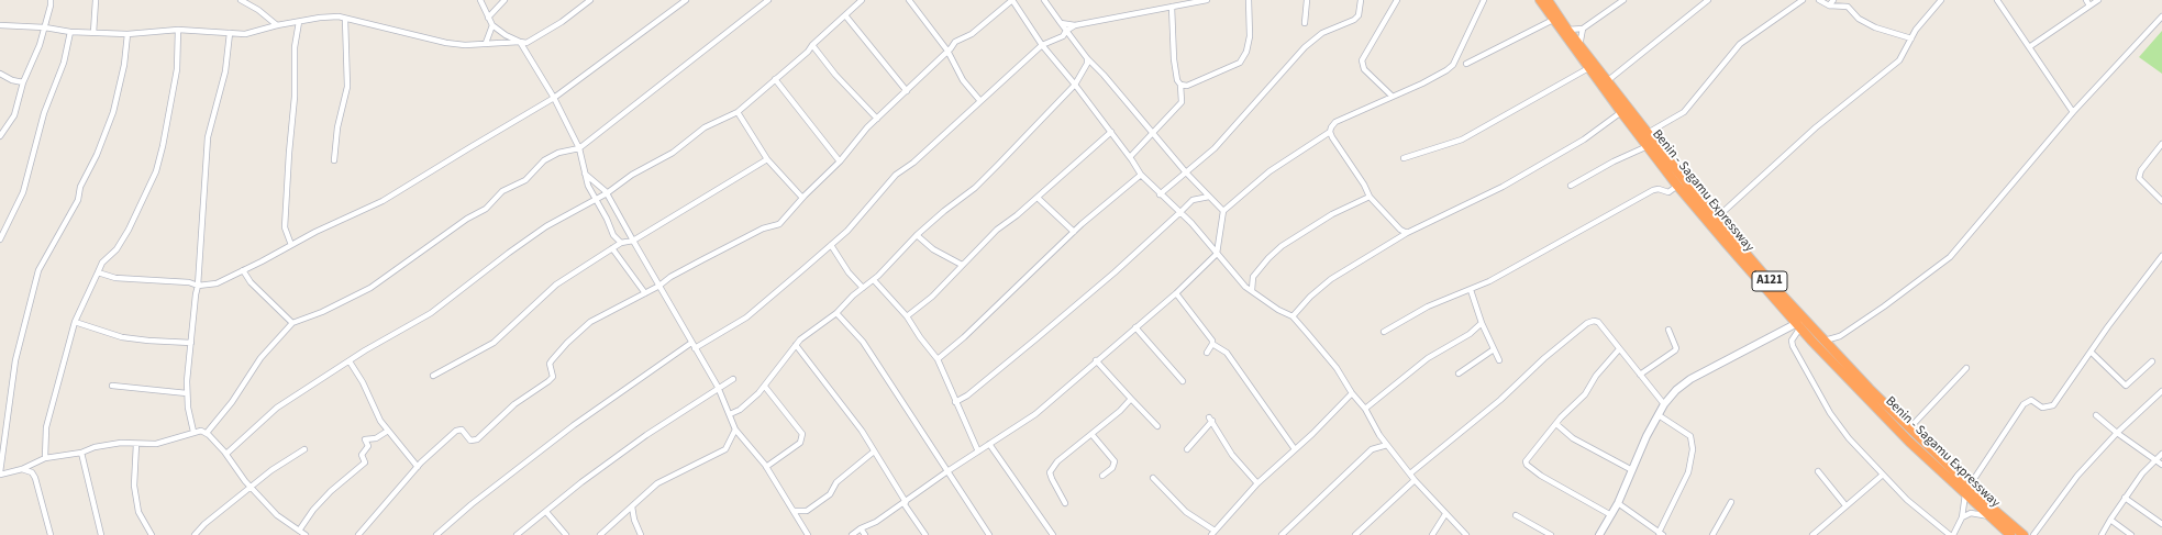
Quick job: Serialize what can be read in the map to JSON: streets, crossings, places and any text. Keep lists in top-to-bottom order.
{
  "streets": {
    "highway": ["Benin - Sagamu Expressway", "A121"]
  },
  "crossings": [
    ["Benin - Sagamu Expressway", "A121"]
  ]
}
